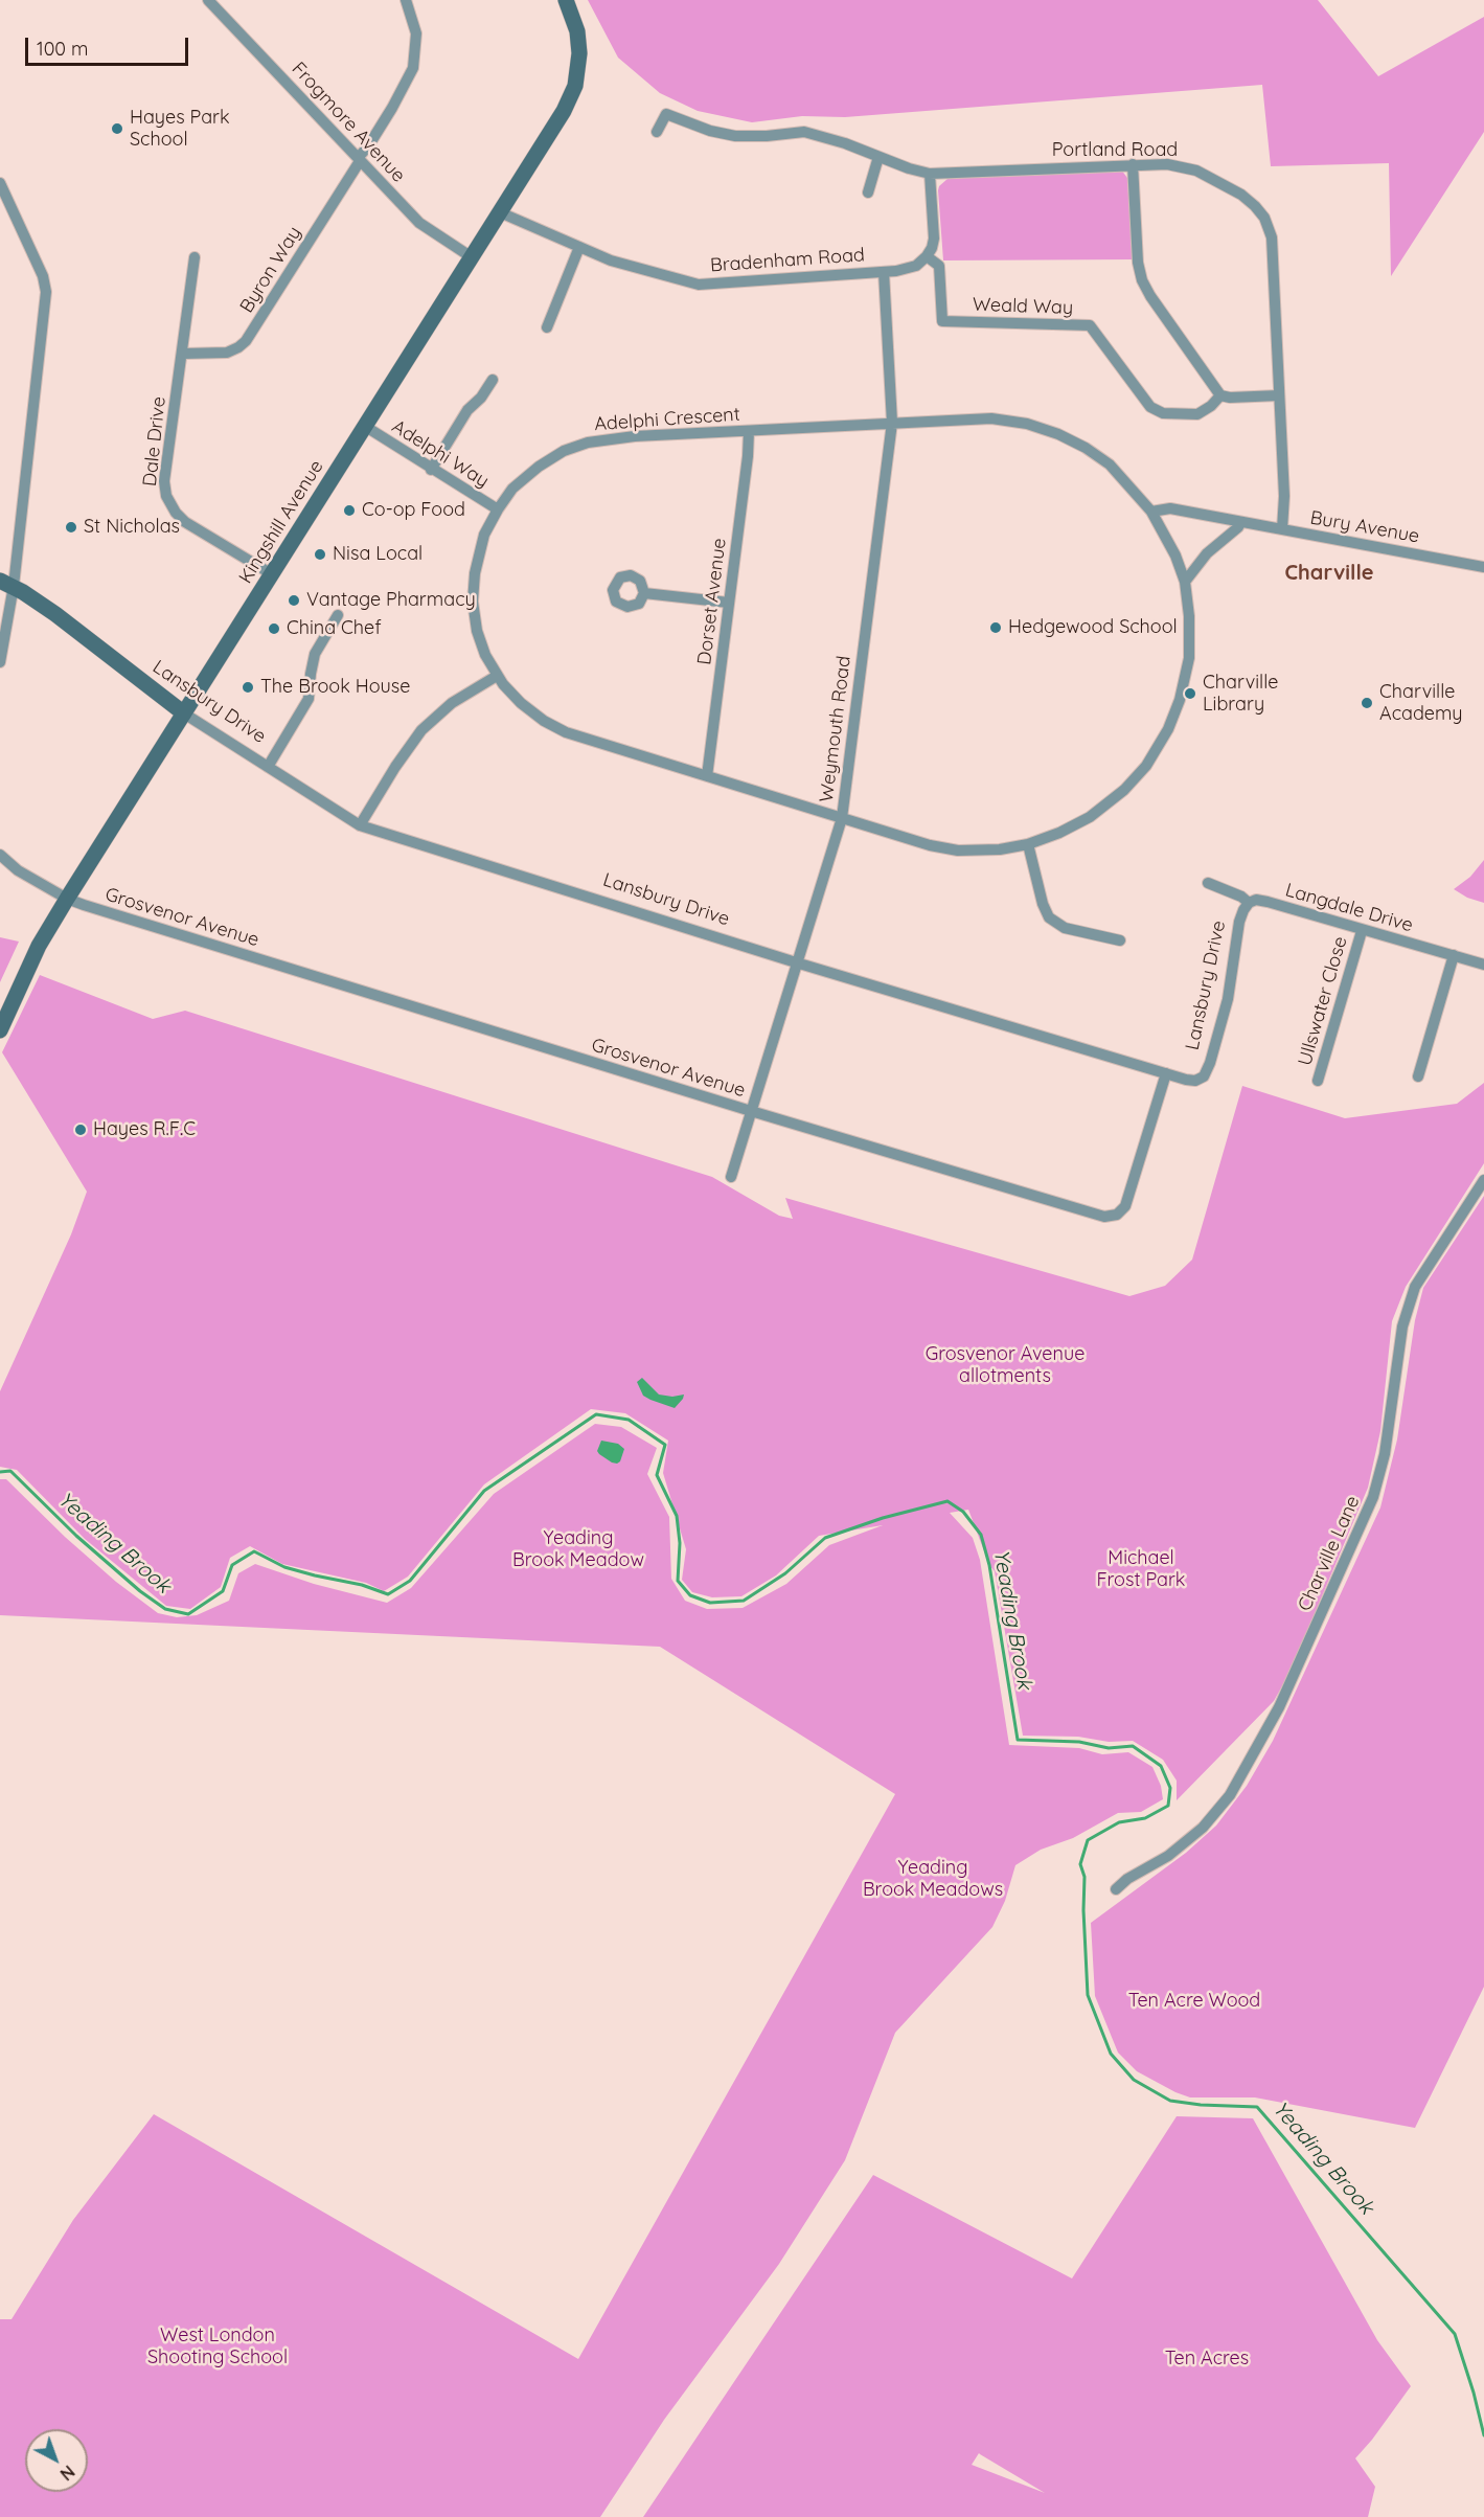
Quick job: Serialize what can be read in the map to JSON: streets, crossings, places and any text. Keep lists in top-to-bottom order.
{
  "streets": {
    "street": [
      "Frogmore Avenue",
      "Portland Road",
      "Bradenham Road",
      "Byron Way",
      "Weald Way",
      "Adelphi Crescent",
      "Dale Drive",
      "Adelphi Way",
      "Kingshill Avenue",
      "Bury Avenue",
      "Dorset Avenue",
      "Lansbury Drive",
      "Weymouth Road",
      "Langdale Drive",
      "Grosvenor Avenue",
      "Ullswater Close",
      "Charville Lane"
    ]
  },
  "crossings": [
    ["Frogmore Avenue", "Byron Way"],
    ["Frogmore Avenue", "Kingshill Avenue"],
    ["Portland Road", "Bury Avenue"],
    ["Bradenham Road", "Weald Way"],
    ["Bradenham Road", "Kingshill Avenue"],
    ["Bradenham Road", "Weymouth Road"],
    ["Byron Way", "Dale Drive"],
    ["Adelphi Crescent", "Adelphi Way"],
    ["Adelphi Crescent", "Bury Avenue"],
    ["Adelphi Crescent", "Dorset Avenue"],
    ["Adelphi Crescent", "Weymouth Road"],
    ["Dale Drive", "Kingshill Avenue"],
    ["Adelphi Way", "Kingshill Avenue"],
    ["Kingshill Avenue", "Lansbury Drive"],
    ["Kingshill Avenue", "Grosvenor Avenue"],
    ["Lansbury Drive", "Weymouth Road"],
    ["Lansbury Drive", "Langdale Drive"],
    ["Lansbury Drive", "Grosvenor Avenue"],
    ["Weymouth Road", "Grosvenor Avenue"],
    ["Langdale Drive", "Ullswater Close"]
  ],
  "districts": ["Charville"],
  "water": ["Yeading Brook"],
  "parks": [
    "Grosvenor Avenue allotments",
    "Yeading Brook Meadow",
    "Michael Frost Park",
    "Yeading Brook Meadows",
    "Ten Acre Wood",
    "West London Shooting School",
    "Ten Acres"
  ],
  "places": [
    "Hayes Park School",
    "Co-op Food",
    "St Nicholas",
    "Nisa Local",
    "Vantage Pharmacy",
    "Hedgewood School",
    "China Chef",
    "The Brook House",
    "Charville Library",
    "Charville Academy",
    "Hayes R.F.C"
  ],
  "scale_bar": "100 m",
  "north": "bottom right"
}
